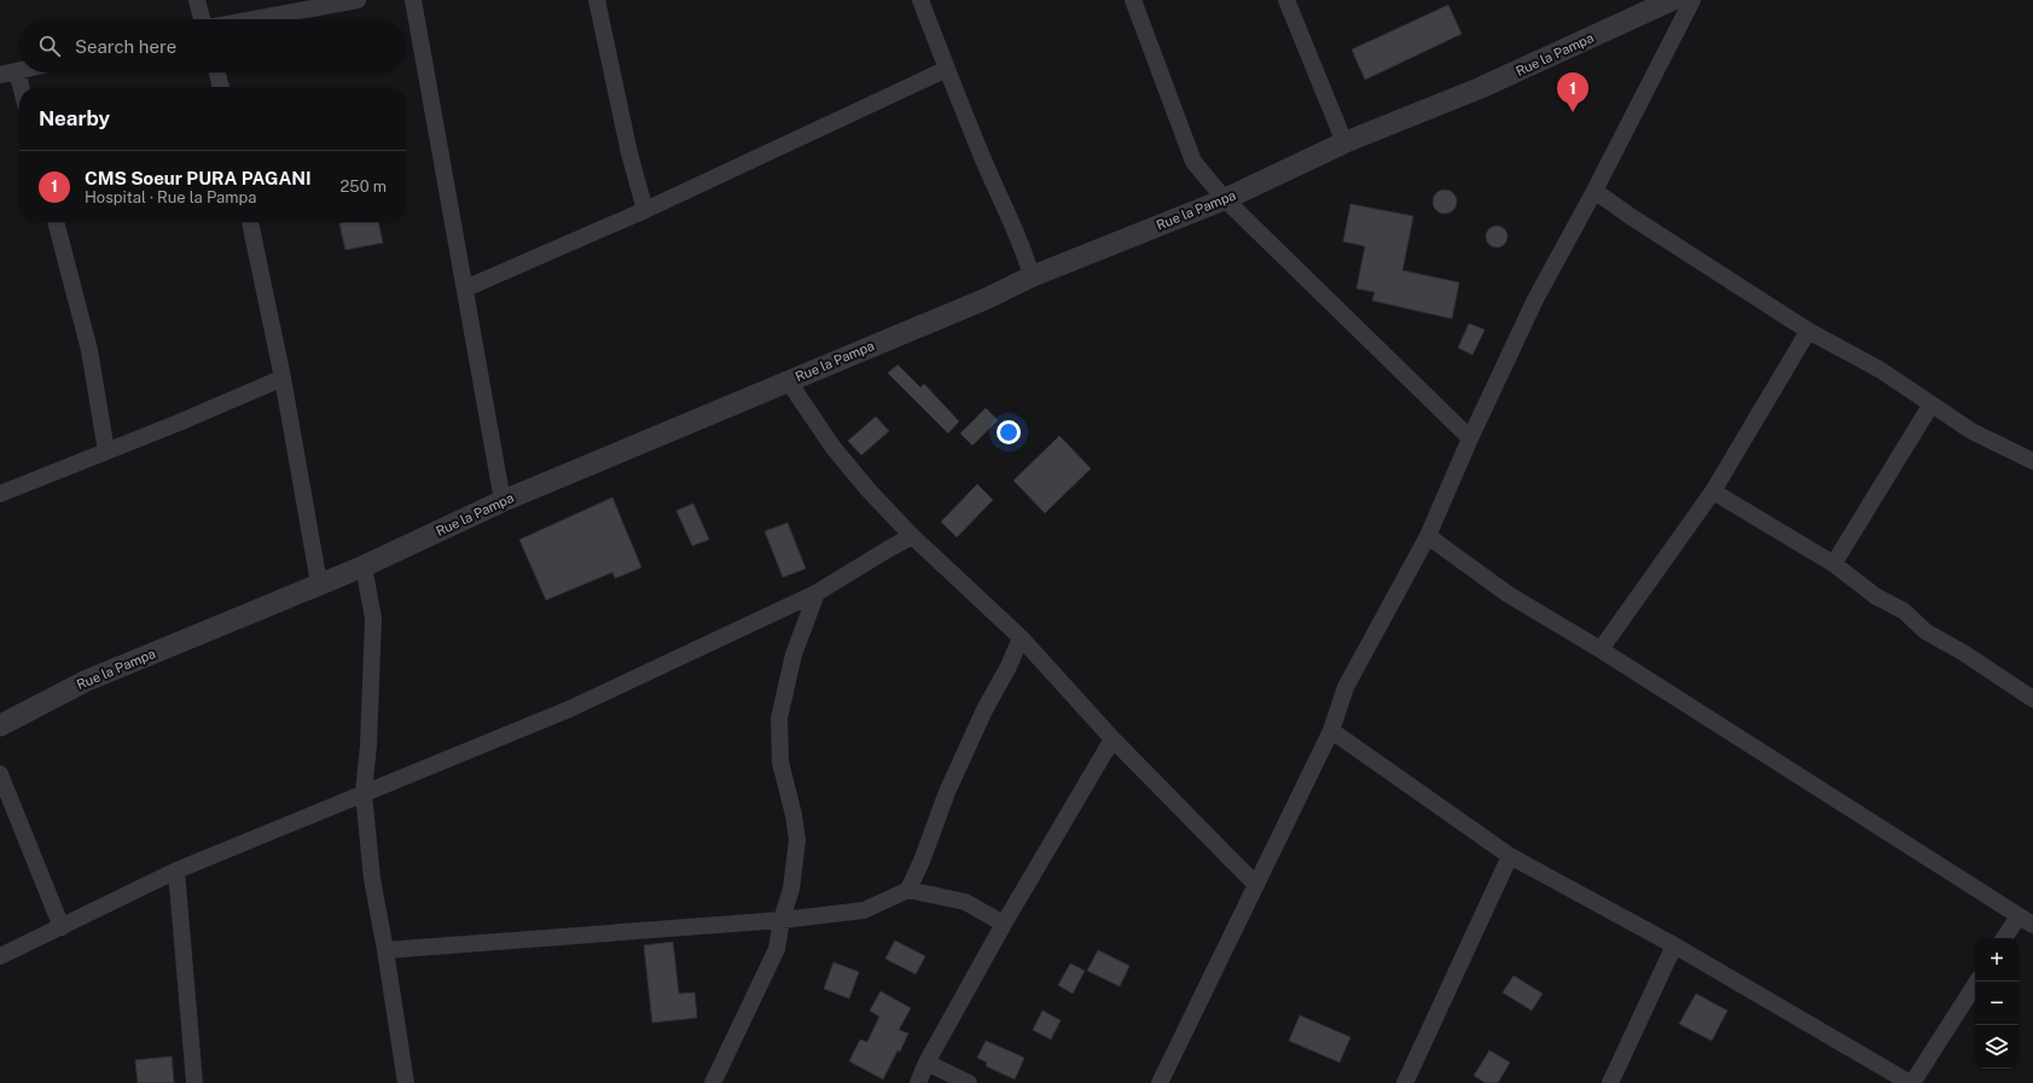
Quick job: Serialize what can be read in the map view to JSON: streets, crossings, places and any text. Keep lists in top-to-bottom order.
{
  "streets": {
    "street": ["Rue la Pampa"]
  },
  "page": {
    "search": "Search here",
    "pins": "1",
    "heading": "Nearby",
    "list": [
      {
        "mark": "1",
        "name": "CMS Soeur PURA PAGANI",
        "note": "Hospital · Rue la Pampa",
        "value": "250 m"
      }
    ],
    "map_buttons": ["+", "−"]
  }
}
